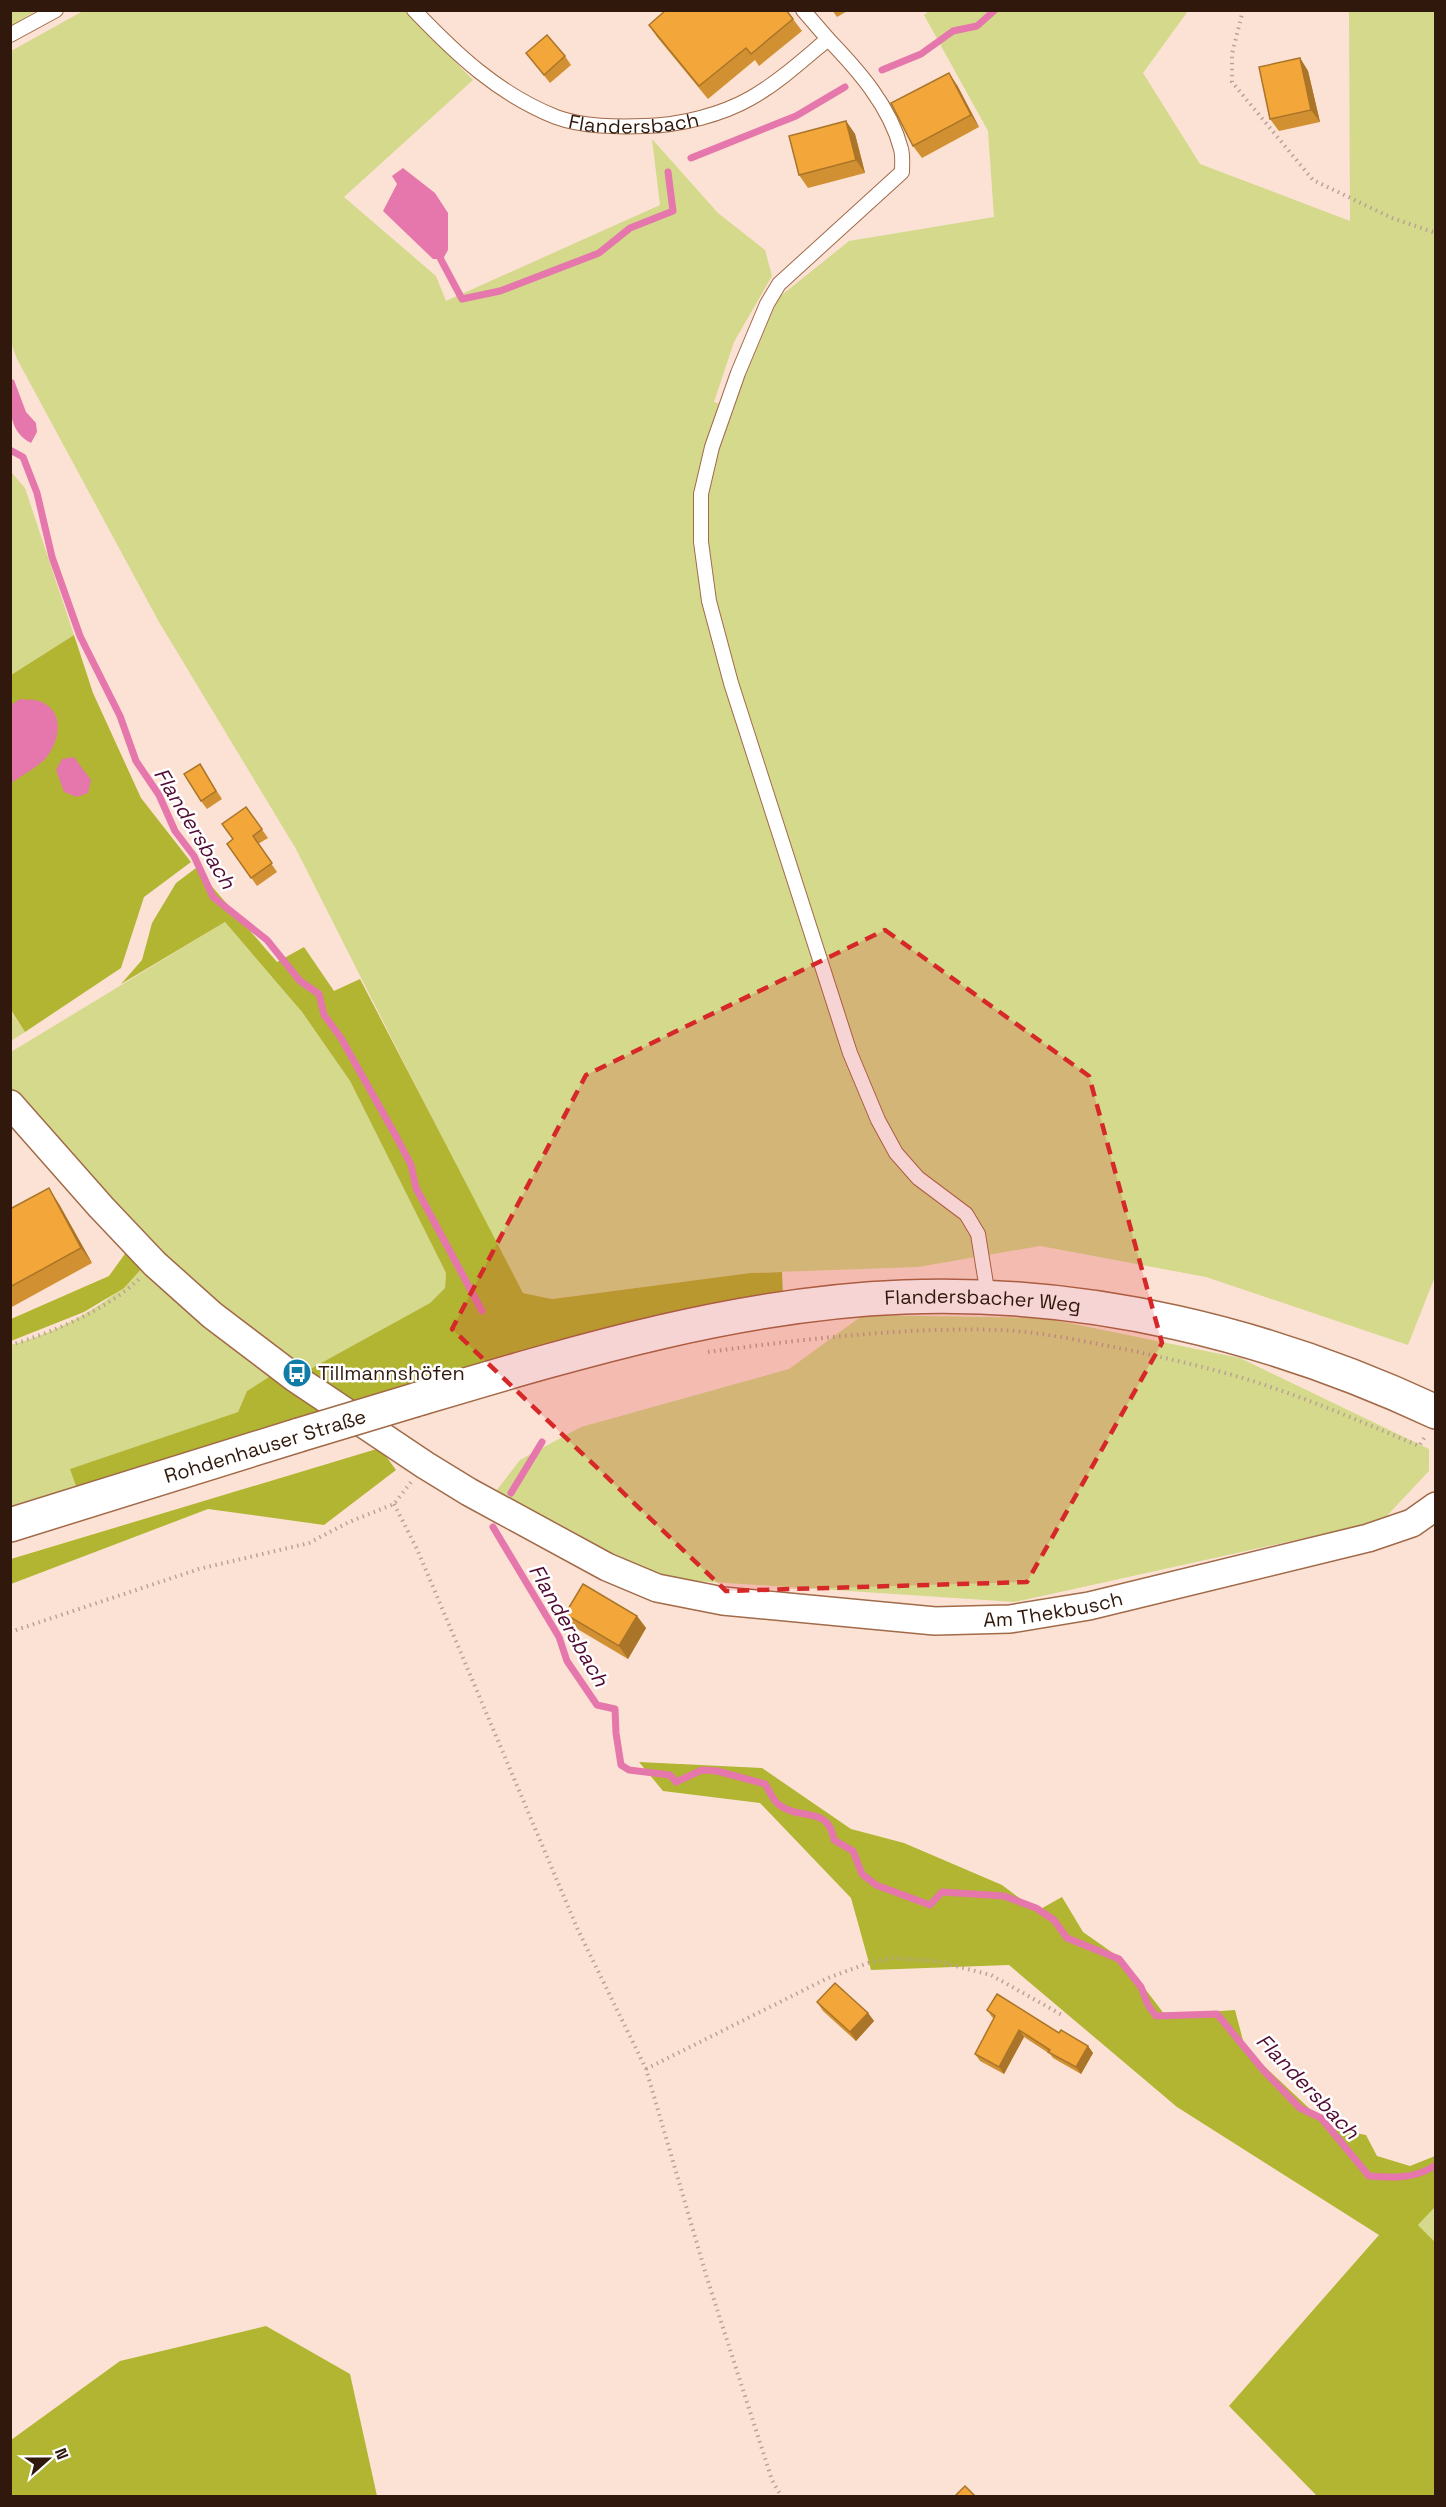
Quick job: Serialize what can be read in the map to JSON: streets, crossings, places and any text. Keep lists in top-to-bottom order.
{
  "streets": {
    "main road": ["Flandersbacher Weg", "Rohdenhauser Straße"],
    "street": ["Am Thekbusch"],
    "lane": ["Flandersbach"]
  },
  "crossings": [
    ["Flandersbacher Weg", "Rohdenhauser Straße"]
  ],
  "water": ["Flandersbach"],
  "places": {
    "bus stop": ["Tillmannshöfen"]
  },
  "north": "right"
}
